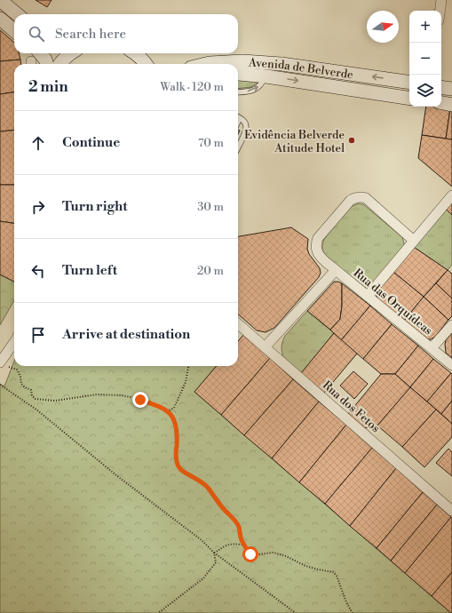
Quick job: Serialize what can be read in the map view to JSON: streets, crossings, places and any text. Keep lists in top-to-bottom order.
{
  "streets": {
    "main road": ["Avenida de Belverde"],
    "street": ["Rua das Orquídeas", "Rua dos Fetos"]
  },
  "places": ["Evidência Belverde Atitude Hotel"],
  "north": "right",
  "page": {
    "map_buttons": ["+", "−"],
    "search": "Search here",
    "heading": ["2 min", "Walk · 120 m"],
    "list": [
      ["Continue", "70 m"],
      ["Turn right", "30 m"],
      ["Turn left", "20 m"],
      "Arrive at destination"
    ]
  }
}
